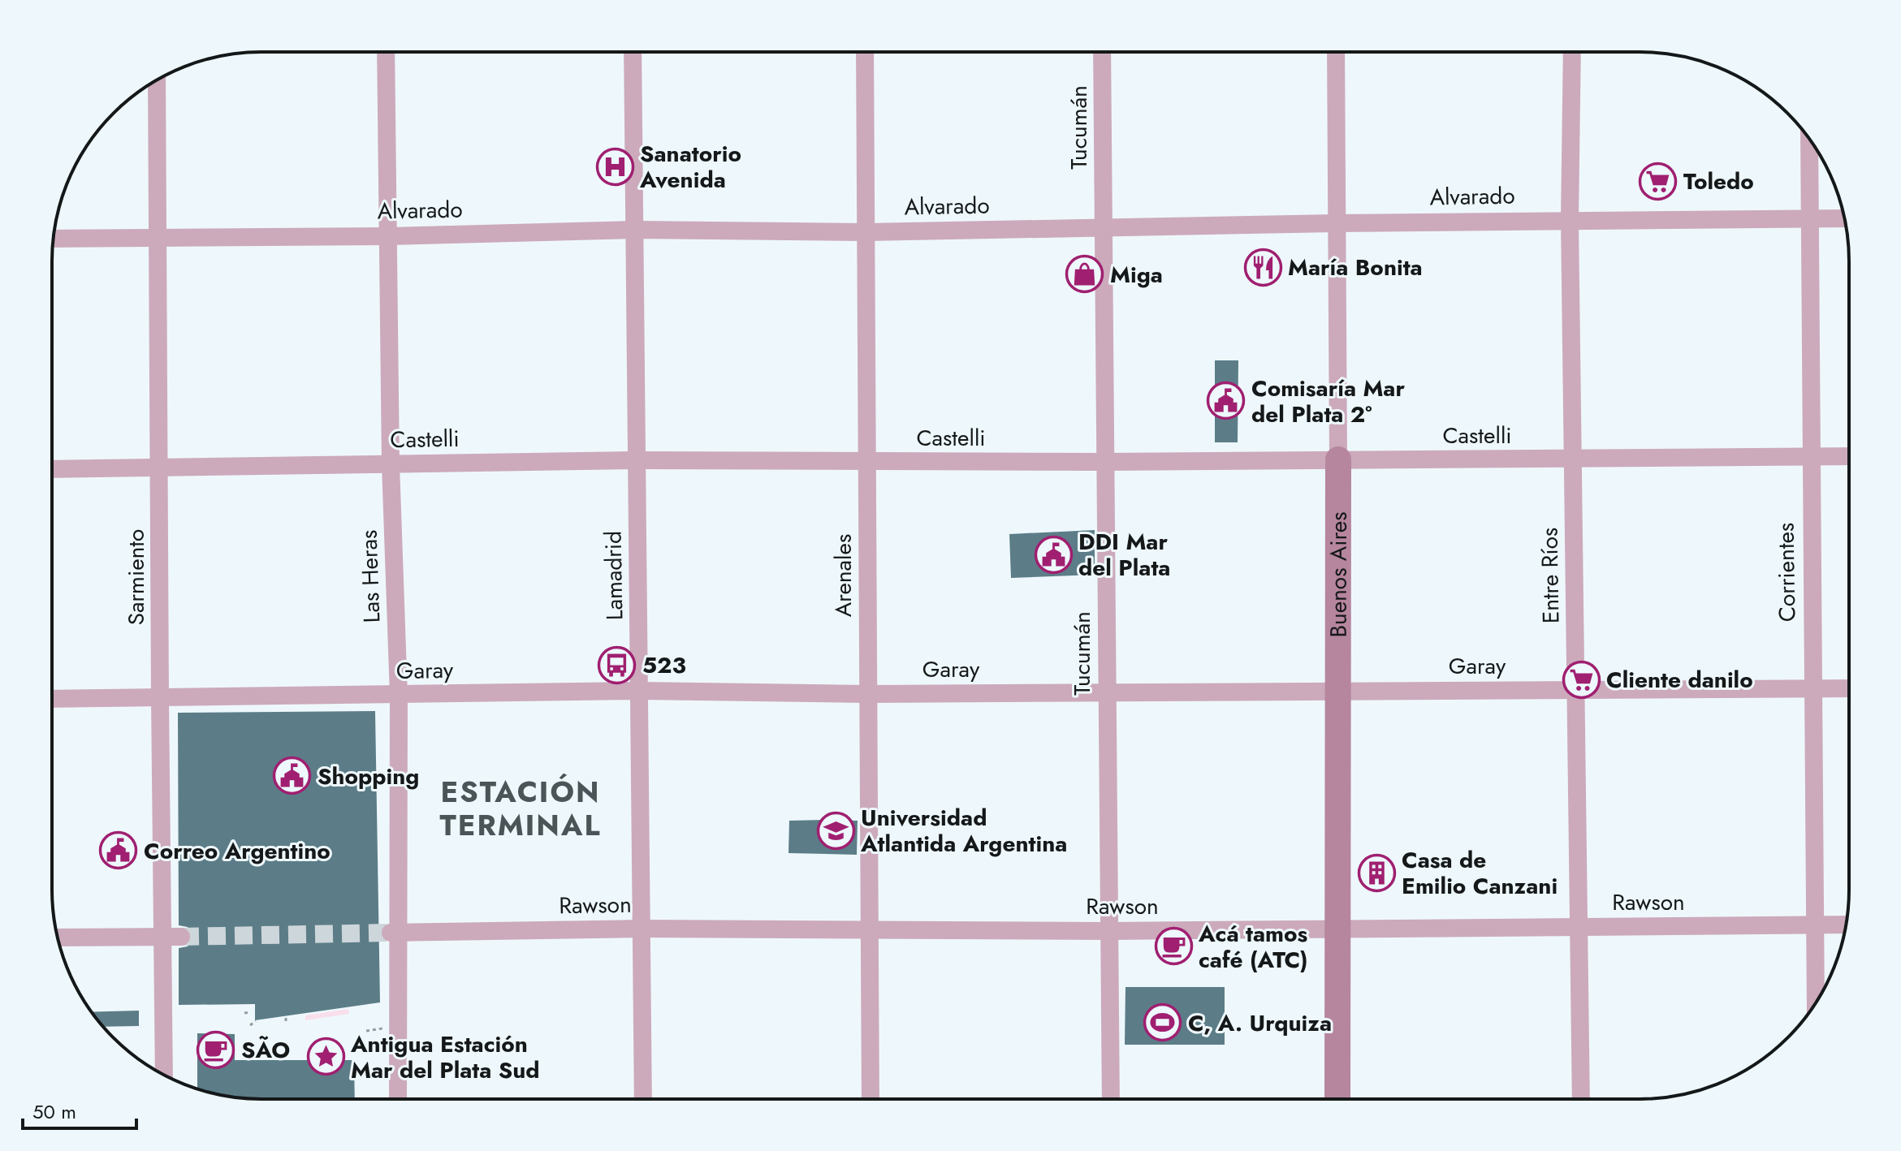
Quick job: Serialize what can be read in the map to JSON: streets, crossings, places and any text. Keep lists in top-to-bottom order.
{
  "streets": {
    "street": [
      "Tucumán",
      "Alvarado",
      "Castelli",
      "Corrientes",
      "Lamadrid",
      "Arenales",
      "Buenos Aires",
      "Entre Ríos",
      "Las Heras",
      "Sarmiento",
      "Garay",
      "Rawson"
    ]
  },
  "crossings": [
    ["Tucumán", "Alvarado"],
    ["Tucumán", "Castelli"],
    ["Tucumán", "Garay"],
    ["Tucumán", "Rawson"],
    ["Alvarado", "Corrientes"],
    ["Alvarado", "Lamadrid"],
    ["Alvarado", "Arenales"],
    ["Alvarado", "Buenos Aires"],
    ["Alvarado", "Entre Ríos"],
    ["Alvarado", "Las Heras"],
    ["Alvarado", "Sarmiento"],
    ["Castelli", "Corrientes"],
    ["Castelli", "Lamadrid"],
    ["Castelli", "Arenales"],
    ["Castelli", "Buenos Aires"],
    ["Castelli", "Entre Ríos"],
    ["Castelli", "Las Heras"],
    ["Castelli", "Sarmiento"],
    ["Corrientes", "Garay"],
    ["Corrientes", "Rawson"],
    ["Lamadrid", "Garay"],
    ["Lamadrid", "Rawson"],
    ["Arenales", "Garay"],
    ["Arenales", "Rawson"],
    ["Buenos Aires", "Garay"],
    ["Buenos Aires", "Rawson"],
    ["Entre Ríos", "Garay"],
    ["Entre Ríos", "Rawson"],
    ["Las Heras", "Garay"],
    ["Las Heras", "Rawson"],
    ["Sarmiento", "Garay"]
  ],
  "districts": ["ESTACIÓN TERMINAL"],
  "places": {
    "hospital": ["Sanatorio Avenida"],
    "supermarket": ["Toledo", "Cliente danilo"],
    "restaurant": ["María Bonita"],
    "shop": ["Miga"],
    "public building": [
      "Comisaría Mar del Plata 2°",
      "DDI Mar del Plata",
      "Shopping",
      "Correo Argentino"
    ],
    "bus stop": ["523"],
    "school or university": ["Universidad Atlantida Argentina"],
    "building": ["Casa de Emilio Canzani"],
    "cafe": ["Acá tamos café (ATC)", "SÃO"],
    "sports": ["C, A. Urquiza"],
    "place": ["Antigua Estación Mar del Plata Sud"]
  },
  "scale_bar": "50 m"
}
